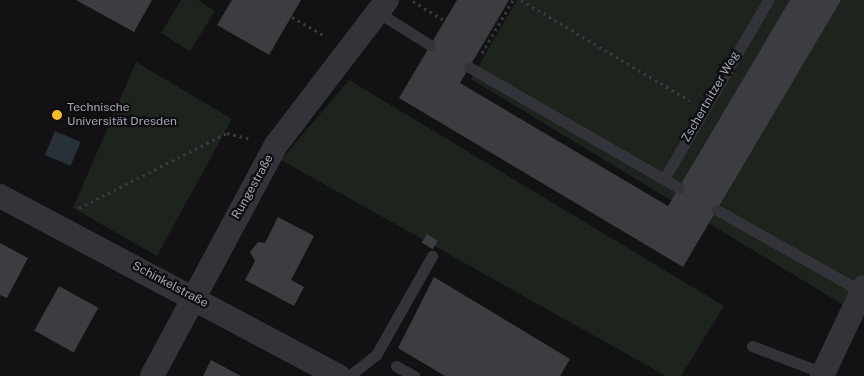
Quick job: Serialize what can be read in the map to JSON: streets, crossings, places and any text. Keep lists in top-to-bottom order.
{
  "streets": {
    "street": ["Rungestraße", "Schinkelstraße"],
    "lane": ["Zschertnitzer Weg"]
  },
  "crossings": [
    ["Rungestraße", "Schinkelstraße"]
  ],
  "places": ["Technische Universität Dresden"]
}
